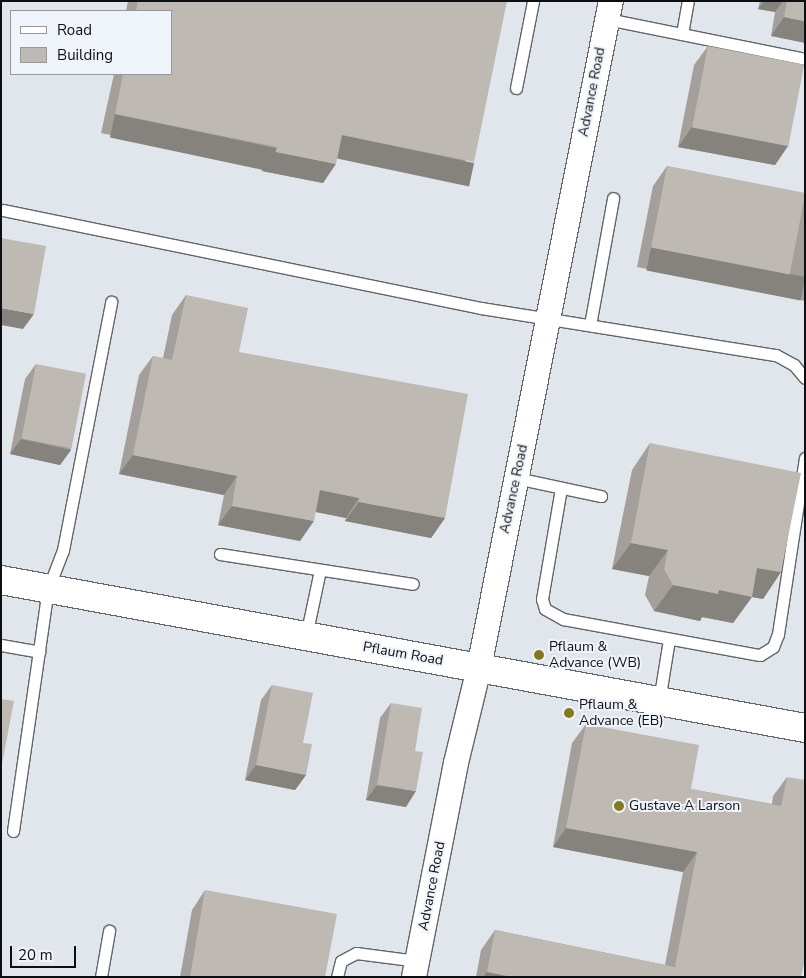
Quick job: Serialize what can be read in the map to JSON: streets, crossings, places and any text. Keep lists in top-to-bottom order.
{
  "streets": {
    "street": ["Advance Road", "Pflaum Road"]
  },
  "crossings": [
    ["Advance Road", "Pflaum Road"]
  ],
  "places": ["Pflaum & Advance (WB)", "Pflaum & Advance (EB)", "Gustave A Larson"],
  "legend": ["Road", "Building"],
  "scale_bar": "20 m"
}
